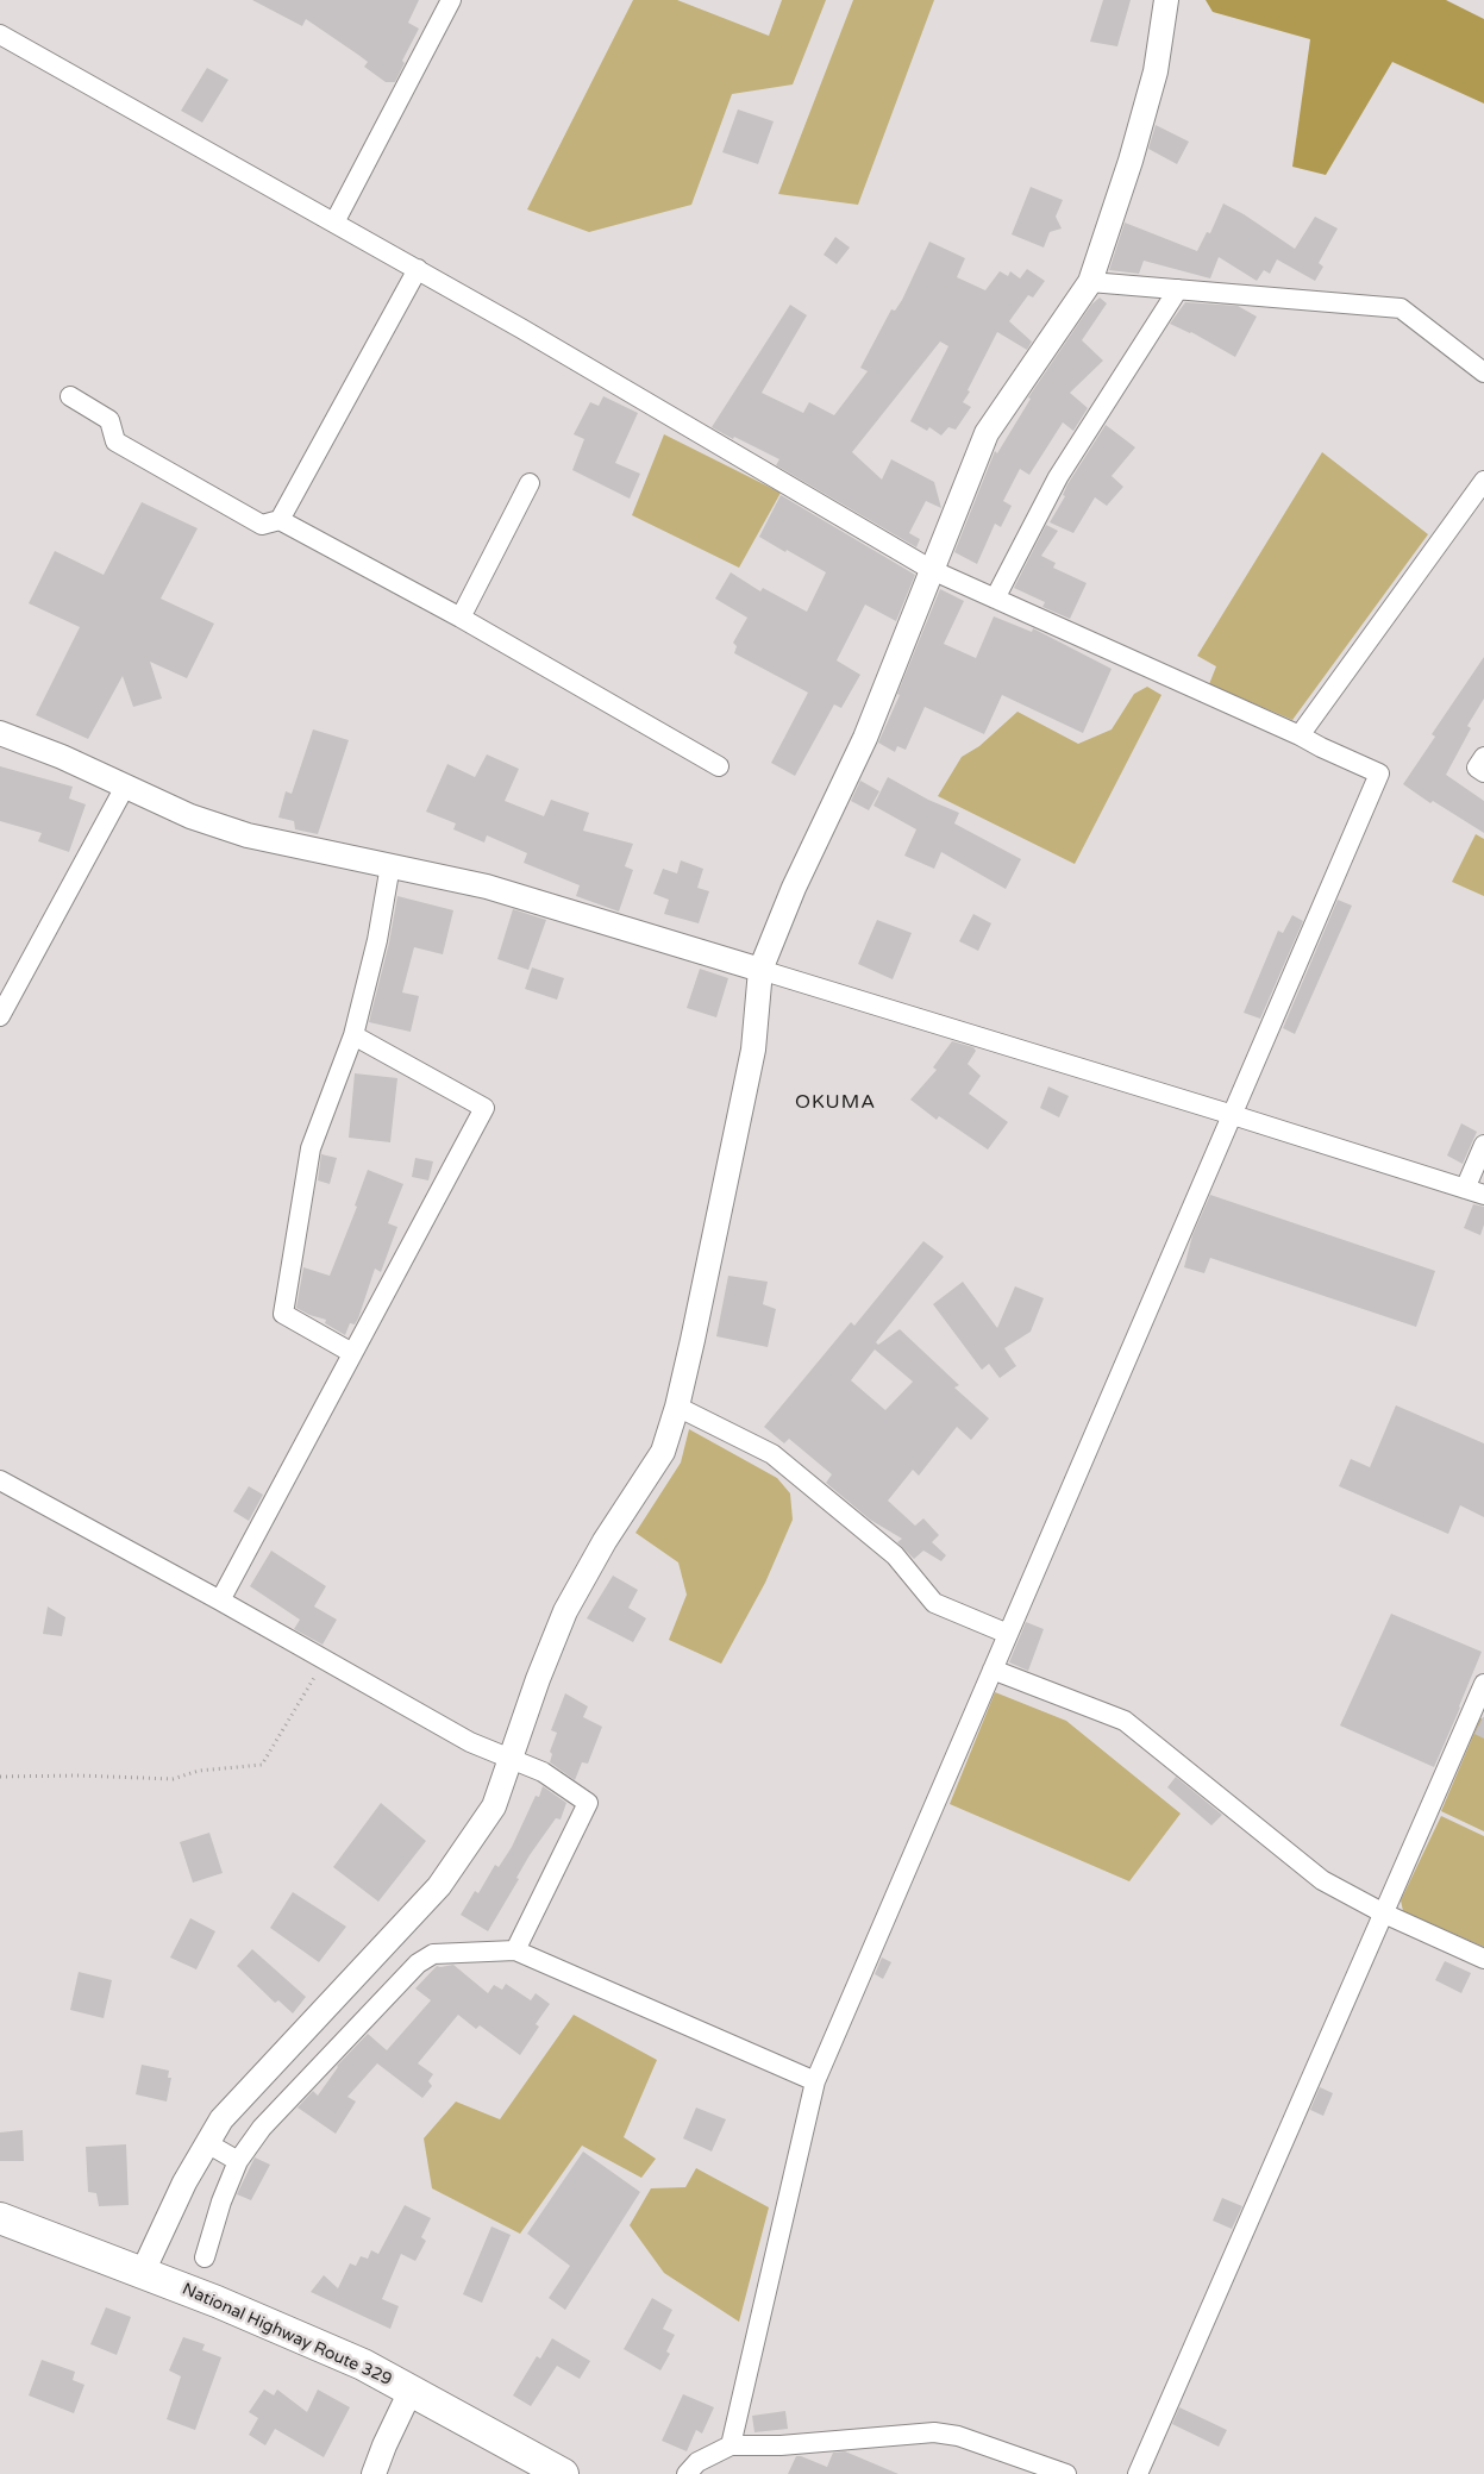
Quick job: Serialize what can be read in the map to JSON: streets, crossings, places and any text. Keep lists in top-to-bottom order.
{
  "streets": {
    "highway": ["National Highway Route 329"]
  },
  "districts": ["OKUMA"]
}
